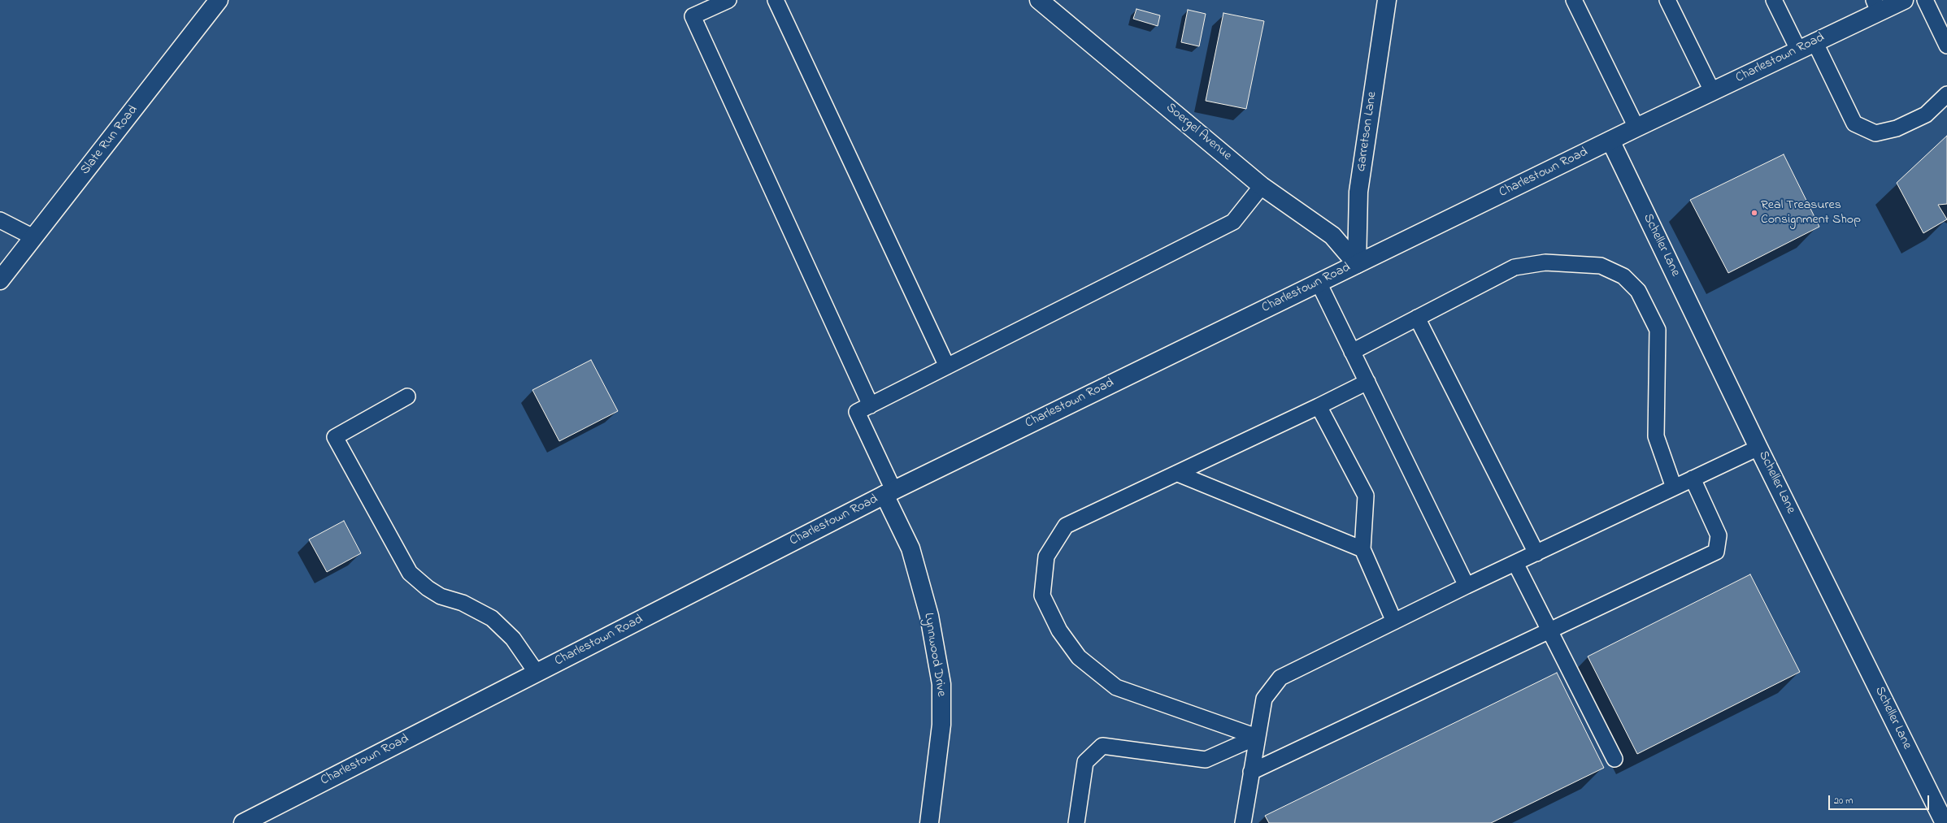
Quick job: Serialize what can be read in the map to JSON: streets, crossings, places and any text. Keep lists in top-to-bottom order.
{
  "streets": {
    "street": [
      "Charlestown Road",
      "Garretson Lane",
      "Soergel Avenue",
      "Slate Run Road",
      "Scheller Lane",
      "Lynnwood Drive"
    ]
  },
  "crossings": [
    ["Charlestown Road", "Garretson Lane"],
    ["Charlestown Road", "Soergel Avenue"],
    ["Charlestown Road", "Scheller Lane"],
    ["Charlestown Road", "Lynnwood Drive"],
    ["Garretson Lane", "Soergel Avenue"]
  ],
  "places": ["Real Treasures Consignment Shop"],
  "scale_bar": "20 m"
}
